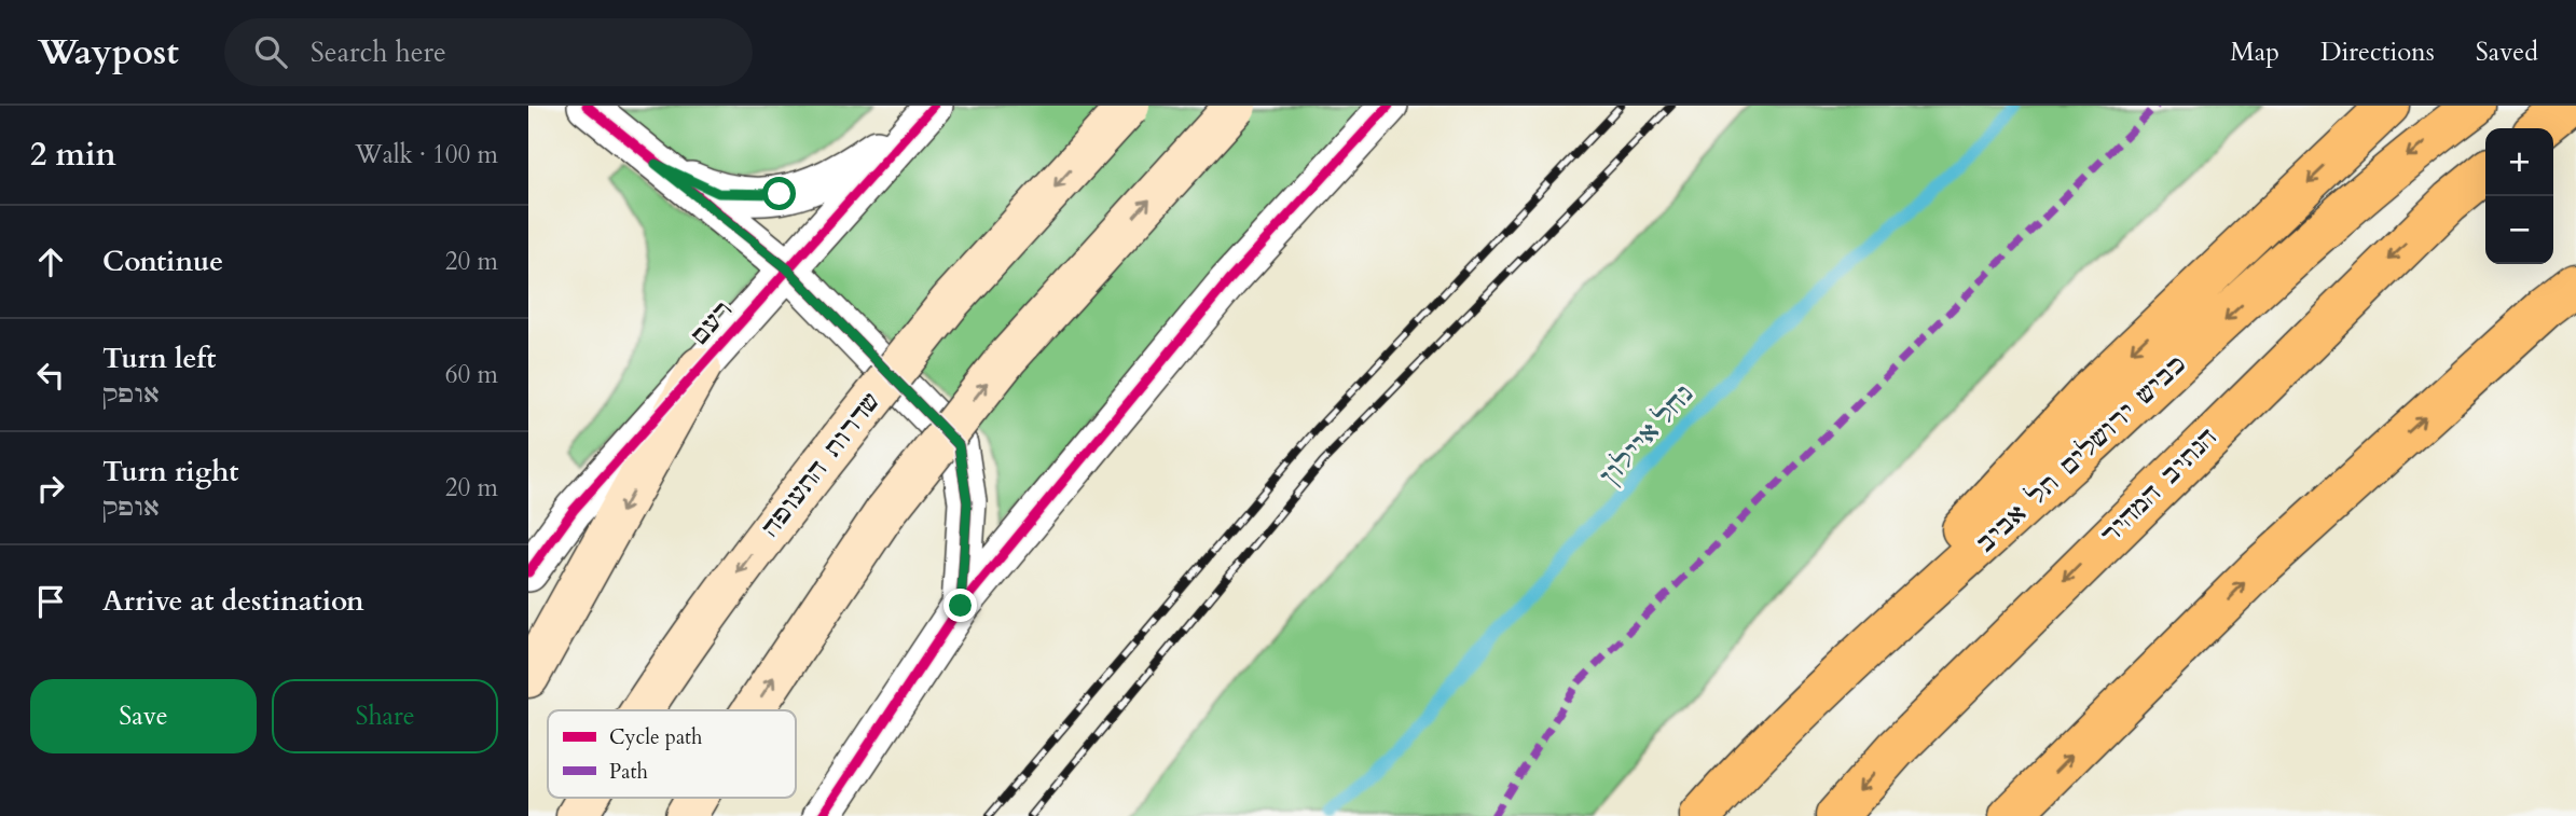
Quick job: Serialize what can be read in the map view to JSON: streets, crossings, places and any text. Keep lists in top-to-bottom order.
{
  "streets": {
    "highway": ["כביש ירושלים תל אביב", "הנתיב המהיר"],
    "main road": ["שדרות התעופה"],
    "street": ["רעם"]
  },
  "water": ["נחל איילון"],
  "legend": ["Cycle path", "Path"],
  "page": {
    "header": "Waypost",
    "search": "Search here",
    "nav": ["Map", "Directions", "Saved"],
    "heading": ["2 min", "Walk · 100 m"],
    "map_buttons": ["+", "−"],
    "list": [
      ["Continue", "20 m"],
      ["Turn left", "אופק", "60 m"],
      ["Turn right", "אופק", "20 m"],
      "Arrive at destination"
    ],
    "buttons": ["Save", "Share"]
  }
}
